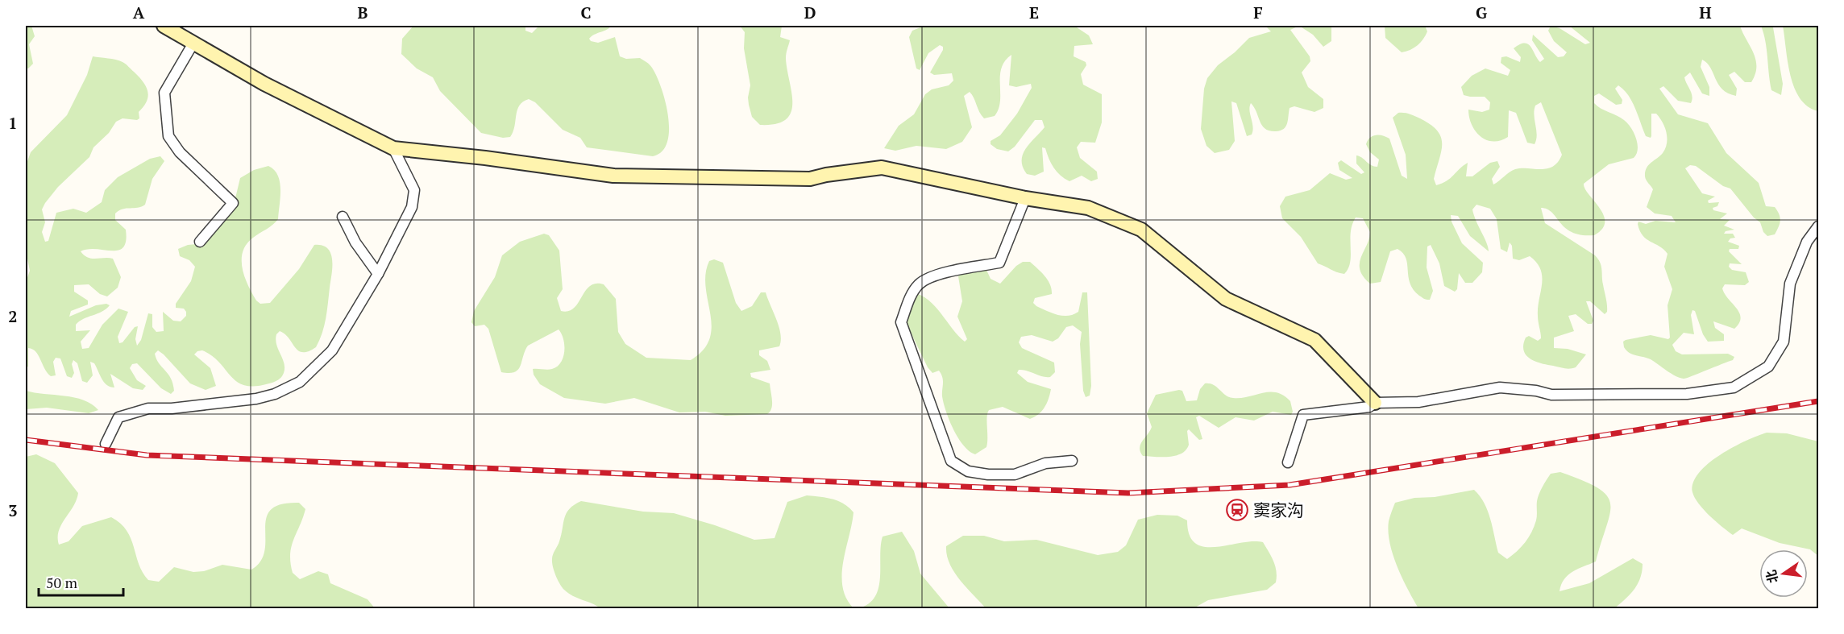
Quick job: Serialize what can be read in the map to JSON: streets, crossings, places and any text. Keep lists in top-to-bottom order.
{
  "places": {
    "station": ["窦家沟"]
  },
  "scale_bar": "50 m",
  "north": "left",
  "grid": {
    "columns": [
      "A",
      "B",
      "C",
      "D",
      "E",
      "F",
      "G",
      "H"
    ],
    "rows": ["1", "2", "3"]
  }
}
